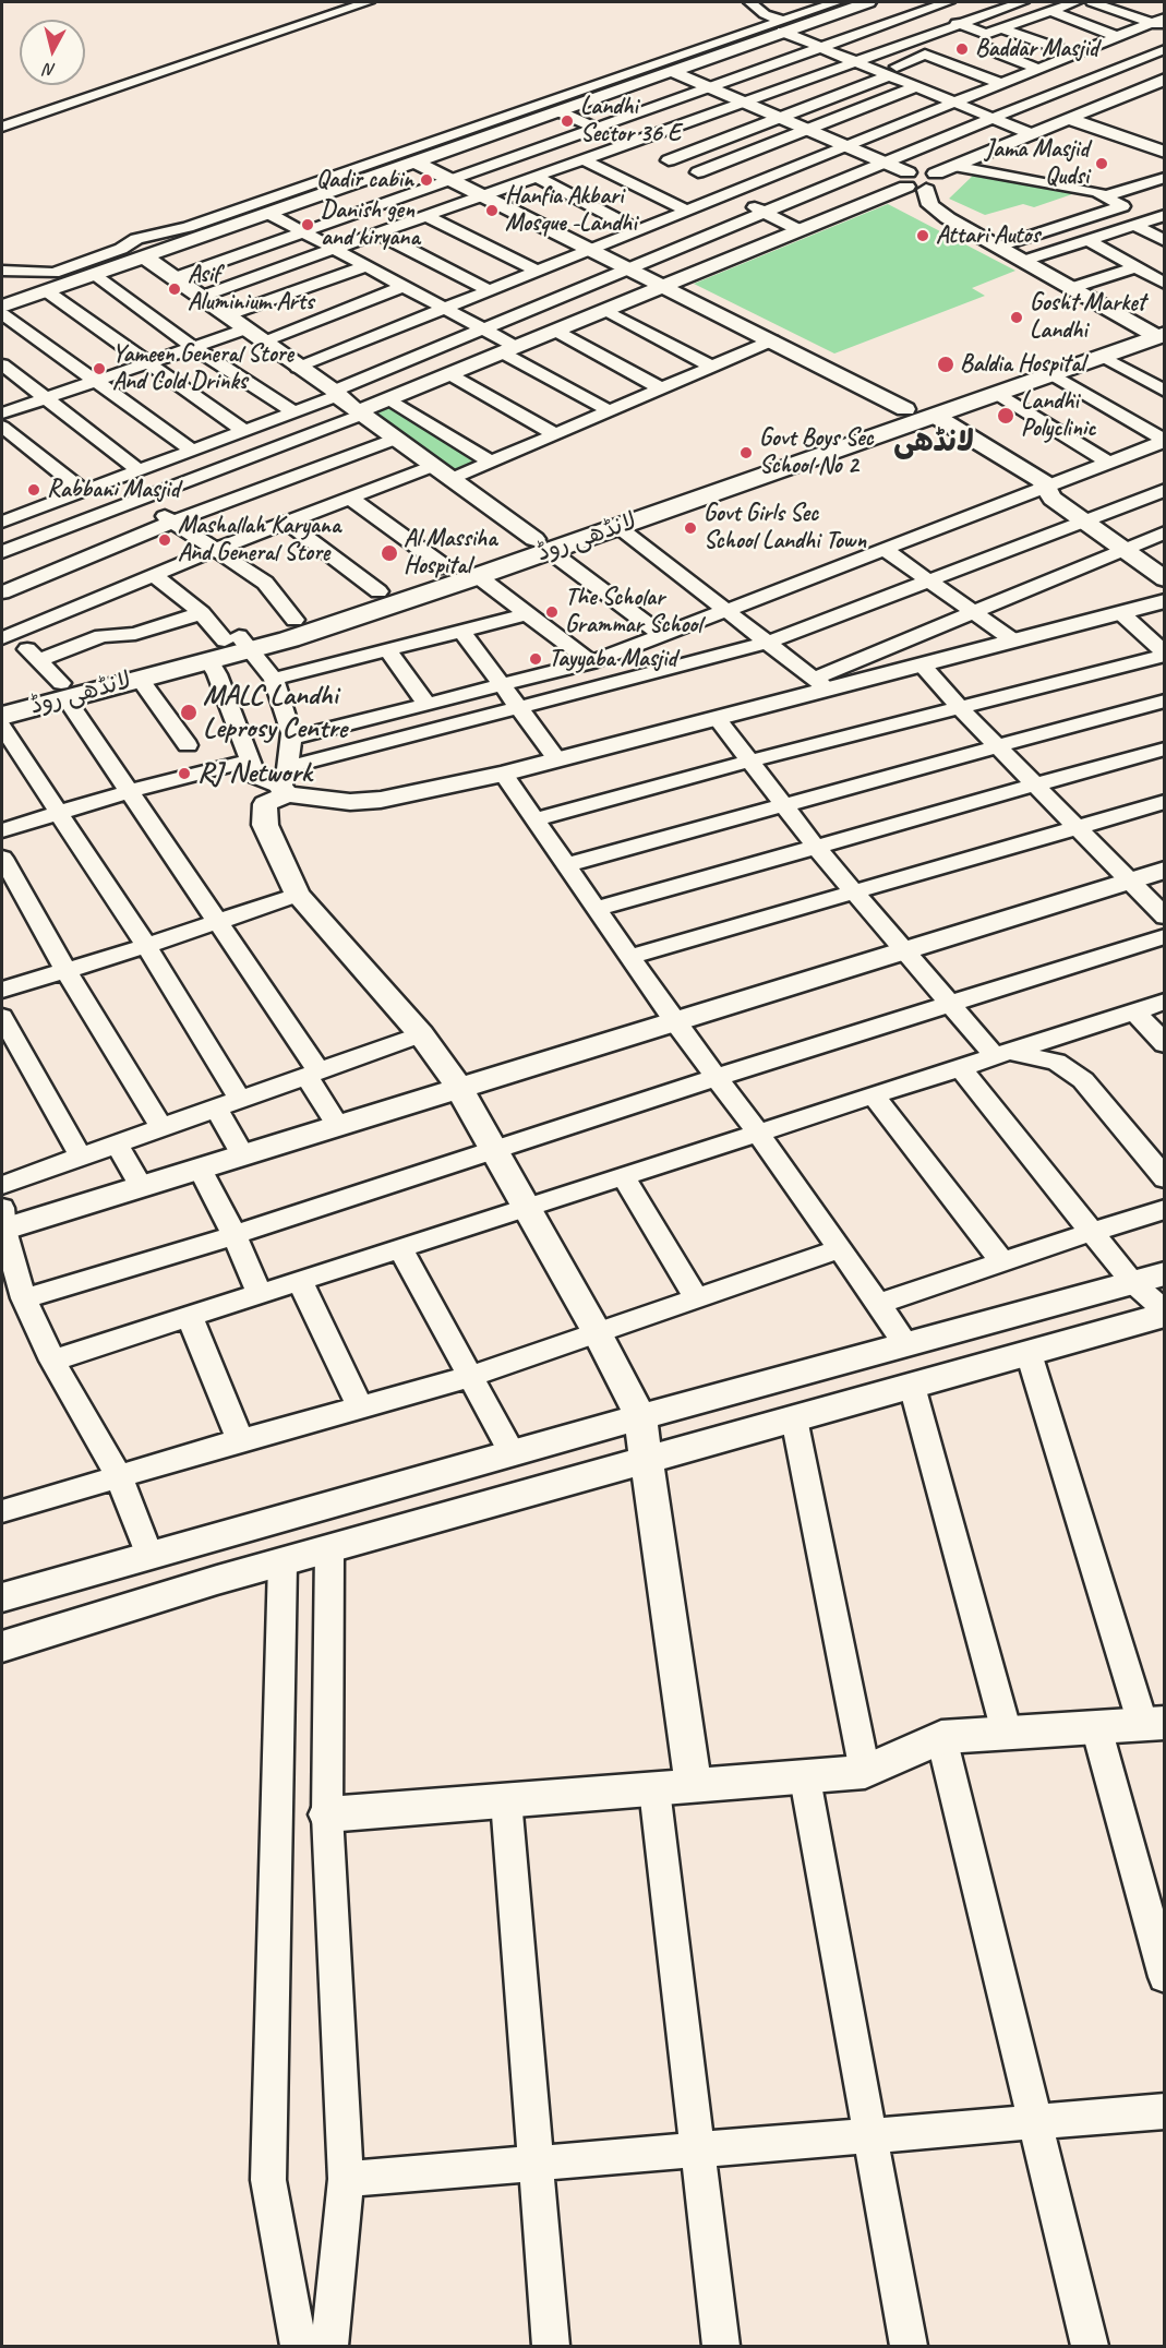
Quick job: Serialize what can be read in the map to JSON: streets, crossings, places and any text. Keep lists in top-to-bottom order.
{
  "streets": {
    "main road": ["لانڈھی روڈ"]
  },
  "districts": ["لانڈھی"],
  "places": [
    "Baddar Masjid",
    "Landhi Sector 36 E",
    "Jama Masjid Qudsi",
    "Qadir cabin",
    "Hanfia Akbari Mosque -Landhi",
    "Danish gen and kiryana",
    "Attari Autos",
    "Asif Aluminium Arts",
    "Gosht Market Landhi",
    "Baldia Hospital",
    "Yameen General Store And Cold Drinks",
    "Landhi Polyclinic",
    "Govt Boys Sec School No 2",
    "Rabbani Masjid",
    "Govt Girls Sec School Landhi Town",
    "Mashallah Karyana And General Store",
    "Al Massiha Hospital",
    "The Scholar Grammar School",
    "Tayyaba Masjid",
    "MALC Landhi Leprosy Centre",
    "RJ Network"
  ],
  "north": "bottom"
}
